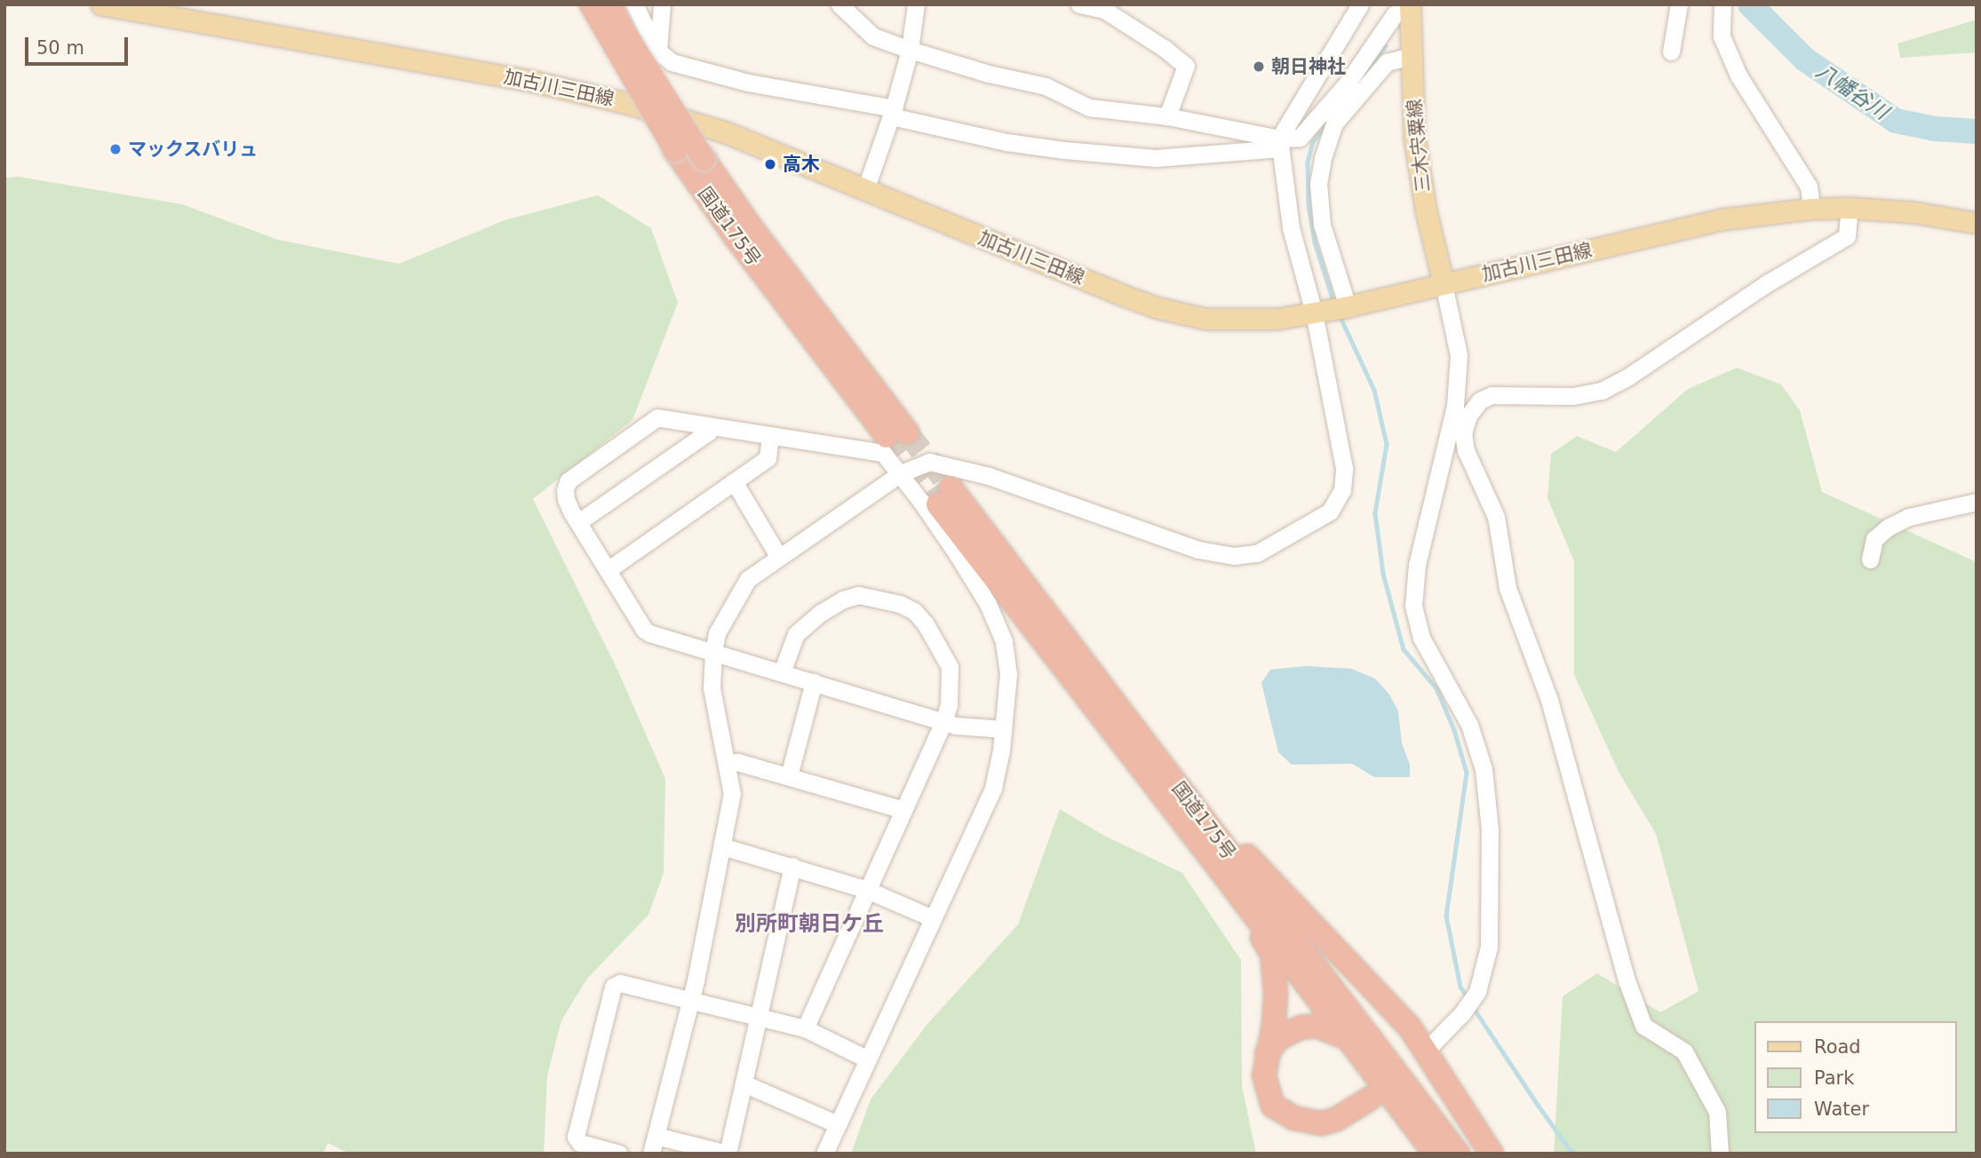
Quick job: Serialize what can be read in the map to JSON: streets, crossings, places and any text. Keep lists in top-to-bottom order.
{
  "streets": {
    "highway": ["国道175号"],
    "main road": ["加古川三田線", "三木宍粟線"]
  },
  "crossings": [
    ["加古川三田線", "三木宍粟線"]
  ],
  "districts": ["別所町朝日ケ丘"],
  "water": ["八幡谷川"],
  "places": ["朝日神社", "マックスバリュ", "高木"],
  "legend": ["Road", "Park", "Water"],
  "scale_bar": "50 m"
}
